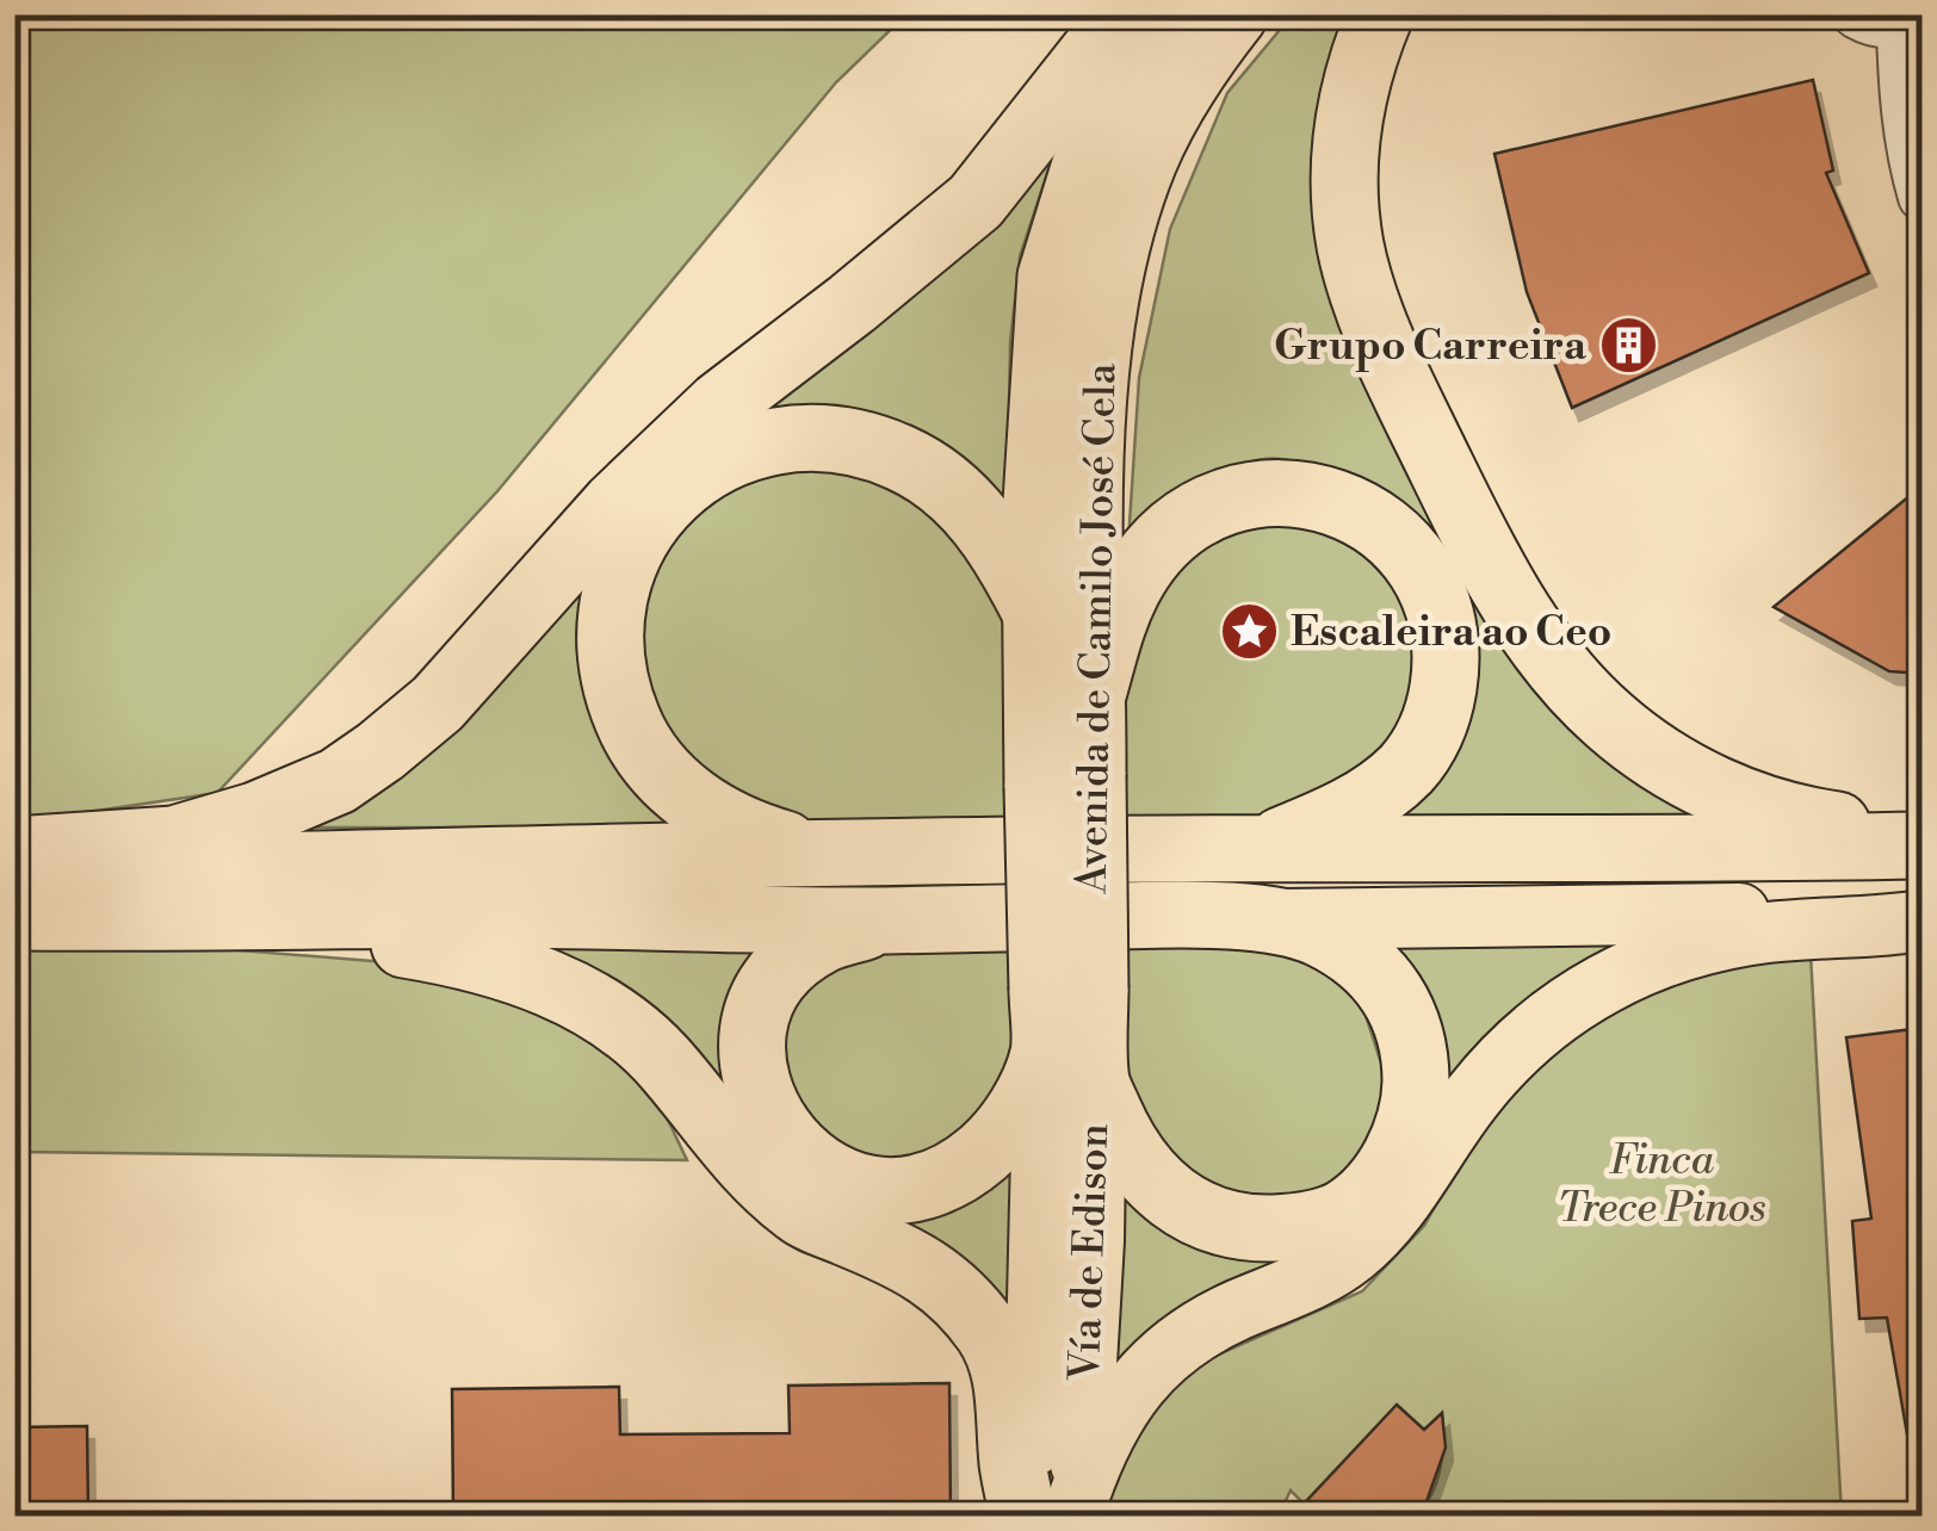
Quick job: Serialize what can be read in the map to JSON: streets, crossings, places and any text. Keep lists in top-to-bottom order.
{
  "streets": {
    "highway": ["Avenida de Camilo José Cela"],
    "main road": ["Vía de Edison"]
  },
  "crossings": [
    ["Avenida de Camilo José Cela", "Vía de Edison"]
  ],
  "parks": ["Finca Trece Pinos"],
  "places": {
    "building": ["Grupo Carreira"],
    "place": ["Escaleira ao Ceo"]
  }
}
